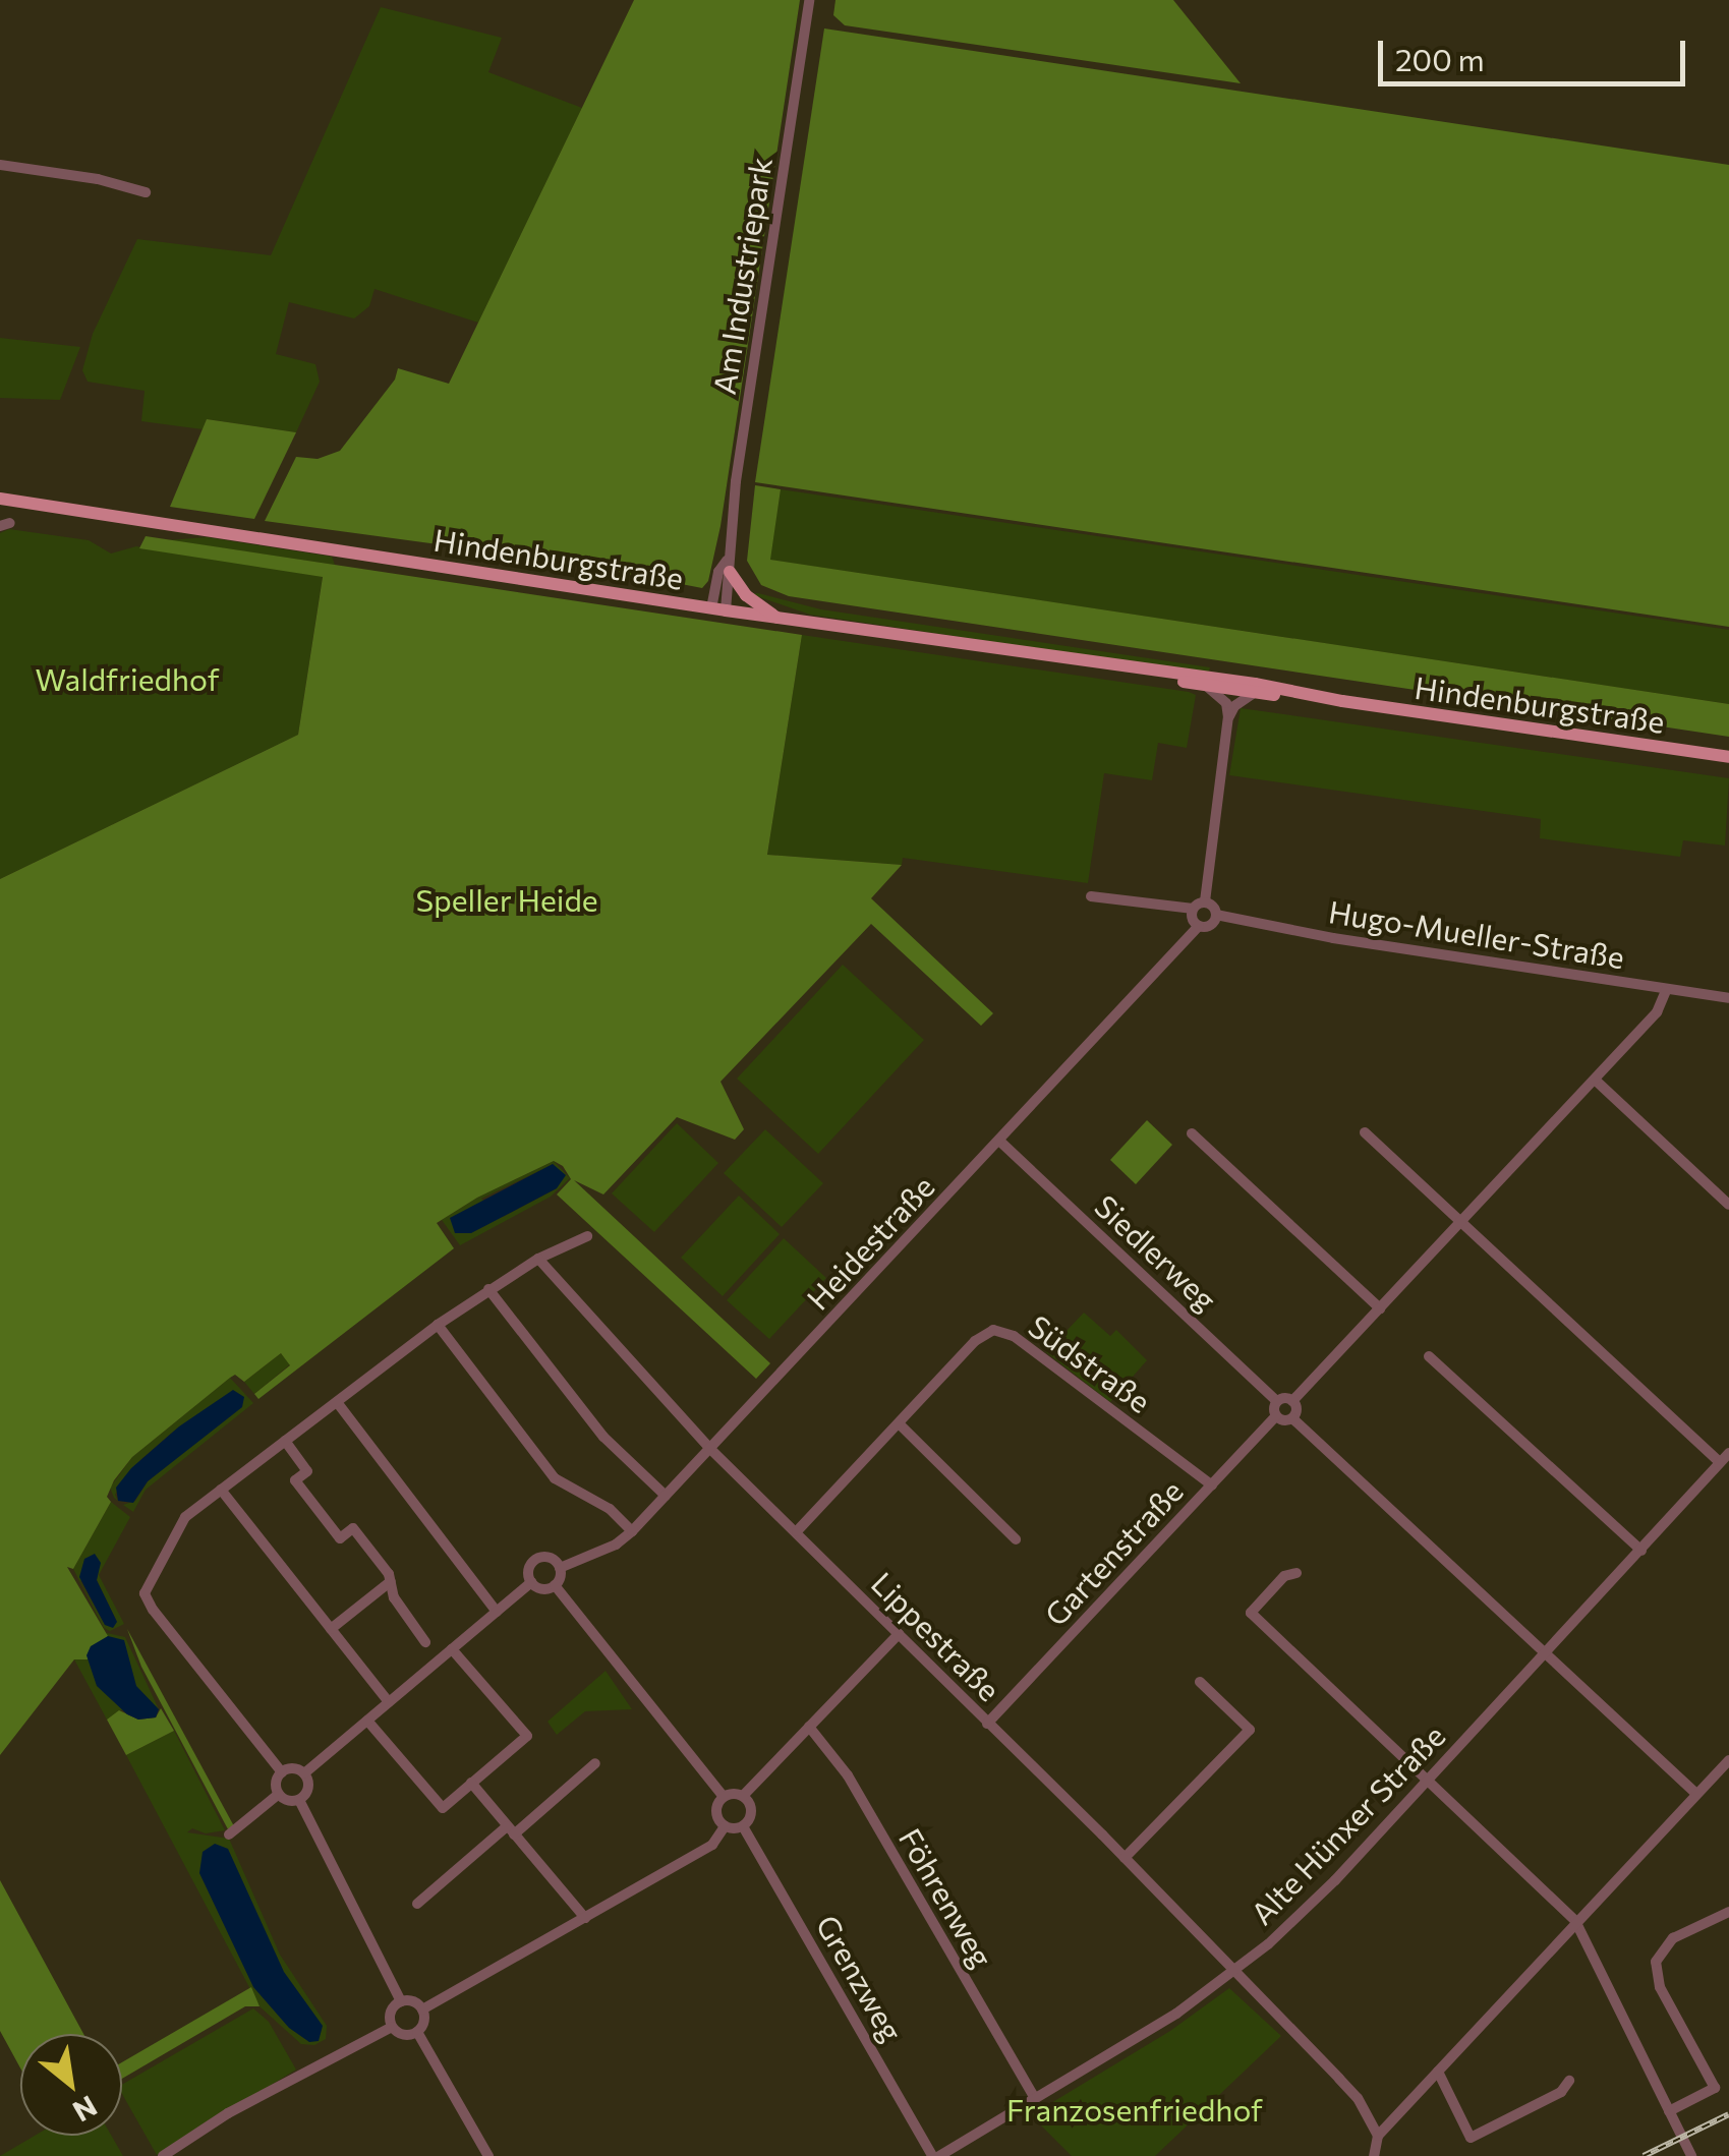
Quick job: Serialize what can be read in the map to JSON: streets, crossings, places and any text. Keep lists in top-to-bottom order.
{
  "streets": {
    "main road": ["Hindenburgstraße"],
    "street": [
      "Am Industriepark",
      "Hugo-Mueller-Straße",
      "Heidestraße",
      "Siedlerweg",
      "Südstraße",
      "Gartenstraße",
      "Lippestraße",
      "Alte Hünxer Straße",
      "Föhrenweg",
      "Grenzweg"
    ]
  },
  "crossings": [
    ["Am Industriepark", "Hindenburgstraße"],
    ["Hugo-Mueller-Straße", "Heidestraße"],
    ["Heidestraße", "Siedlerweg"],
    ["Heidestraße", "Lippestraße"],
    ["Südstraße", "Gartenstraße"],
    ["Südstraße", "Lippestraße"],
    ["Gartenstraße", "Lippestraße"],
    ["Lippestraße", "Alte Hünxer Straße"],
    ["Alte Hünxer Straße", "Föhrenweg"],
    ["Alte Hünxer Straße", "Grenzweg"]
  ],
  "parks": ["Waldfriedhof", "Speller Heide", "Franzosenfriedhof"],
  "scale_bar": "200 m",
  "north": "bottom right"
}
